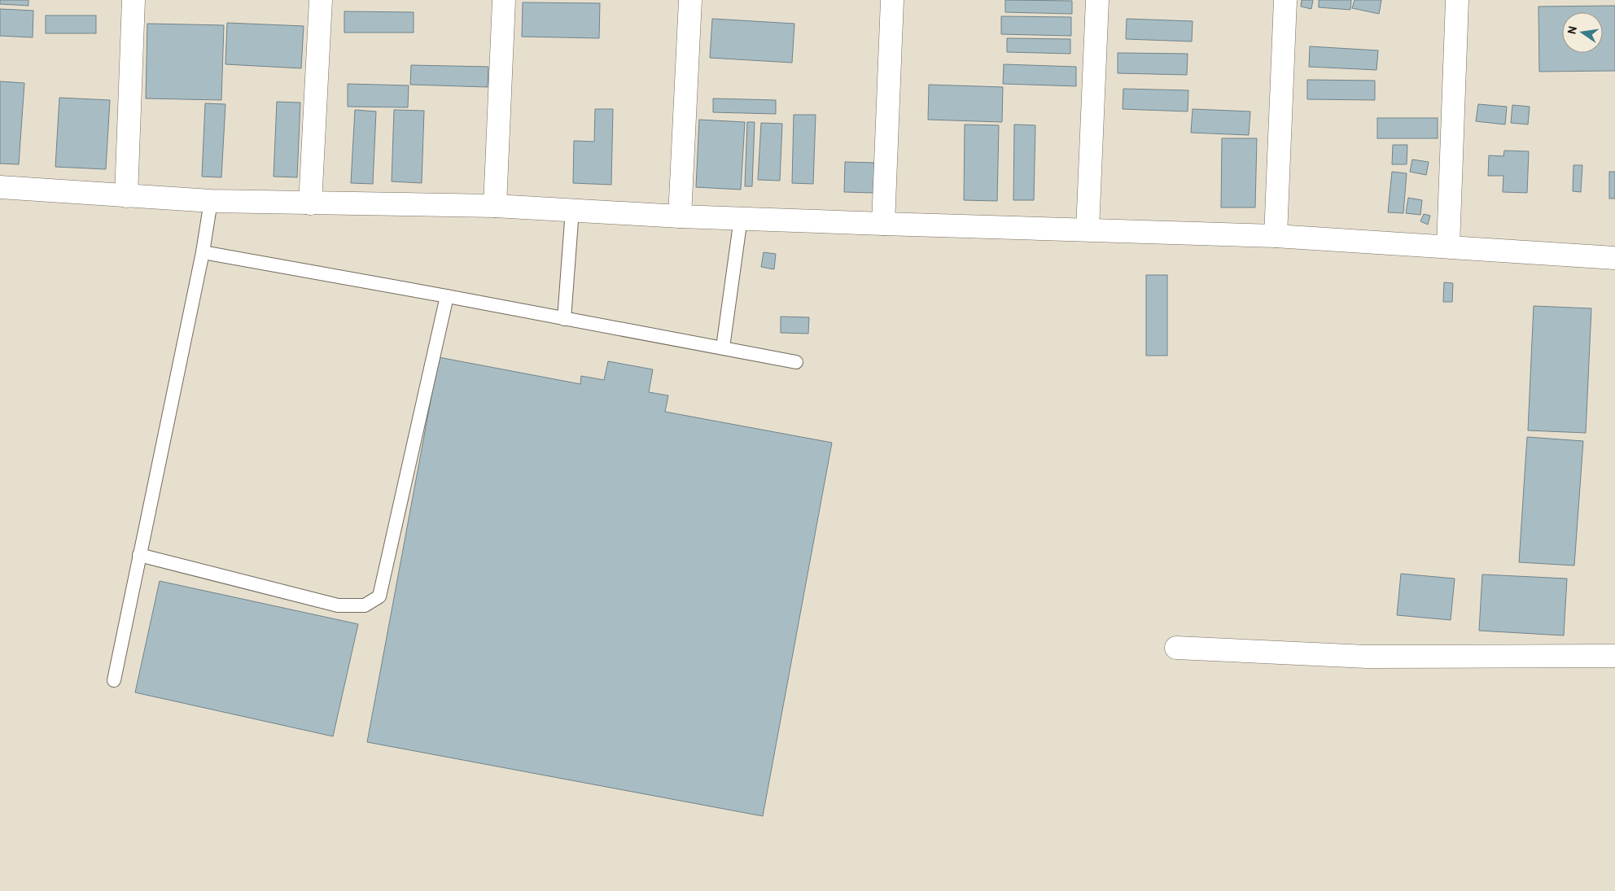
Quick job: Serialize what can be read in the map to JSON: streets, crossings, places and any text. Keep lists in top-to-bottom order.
{
  "north": "left"
}
